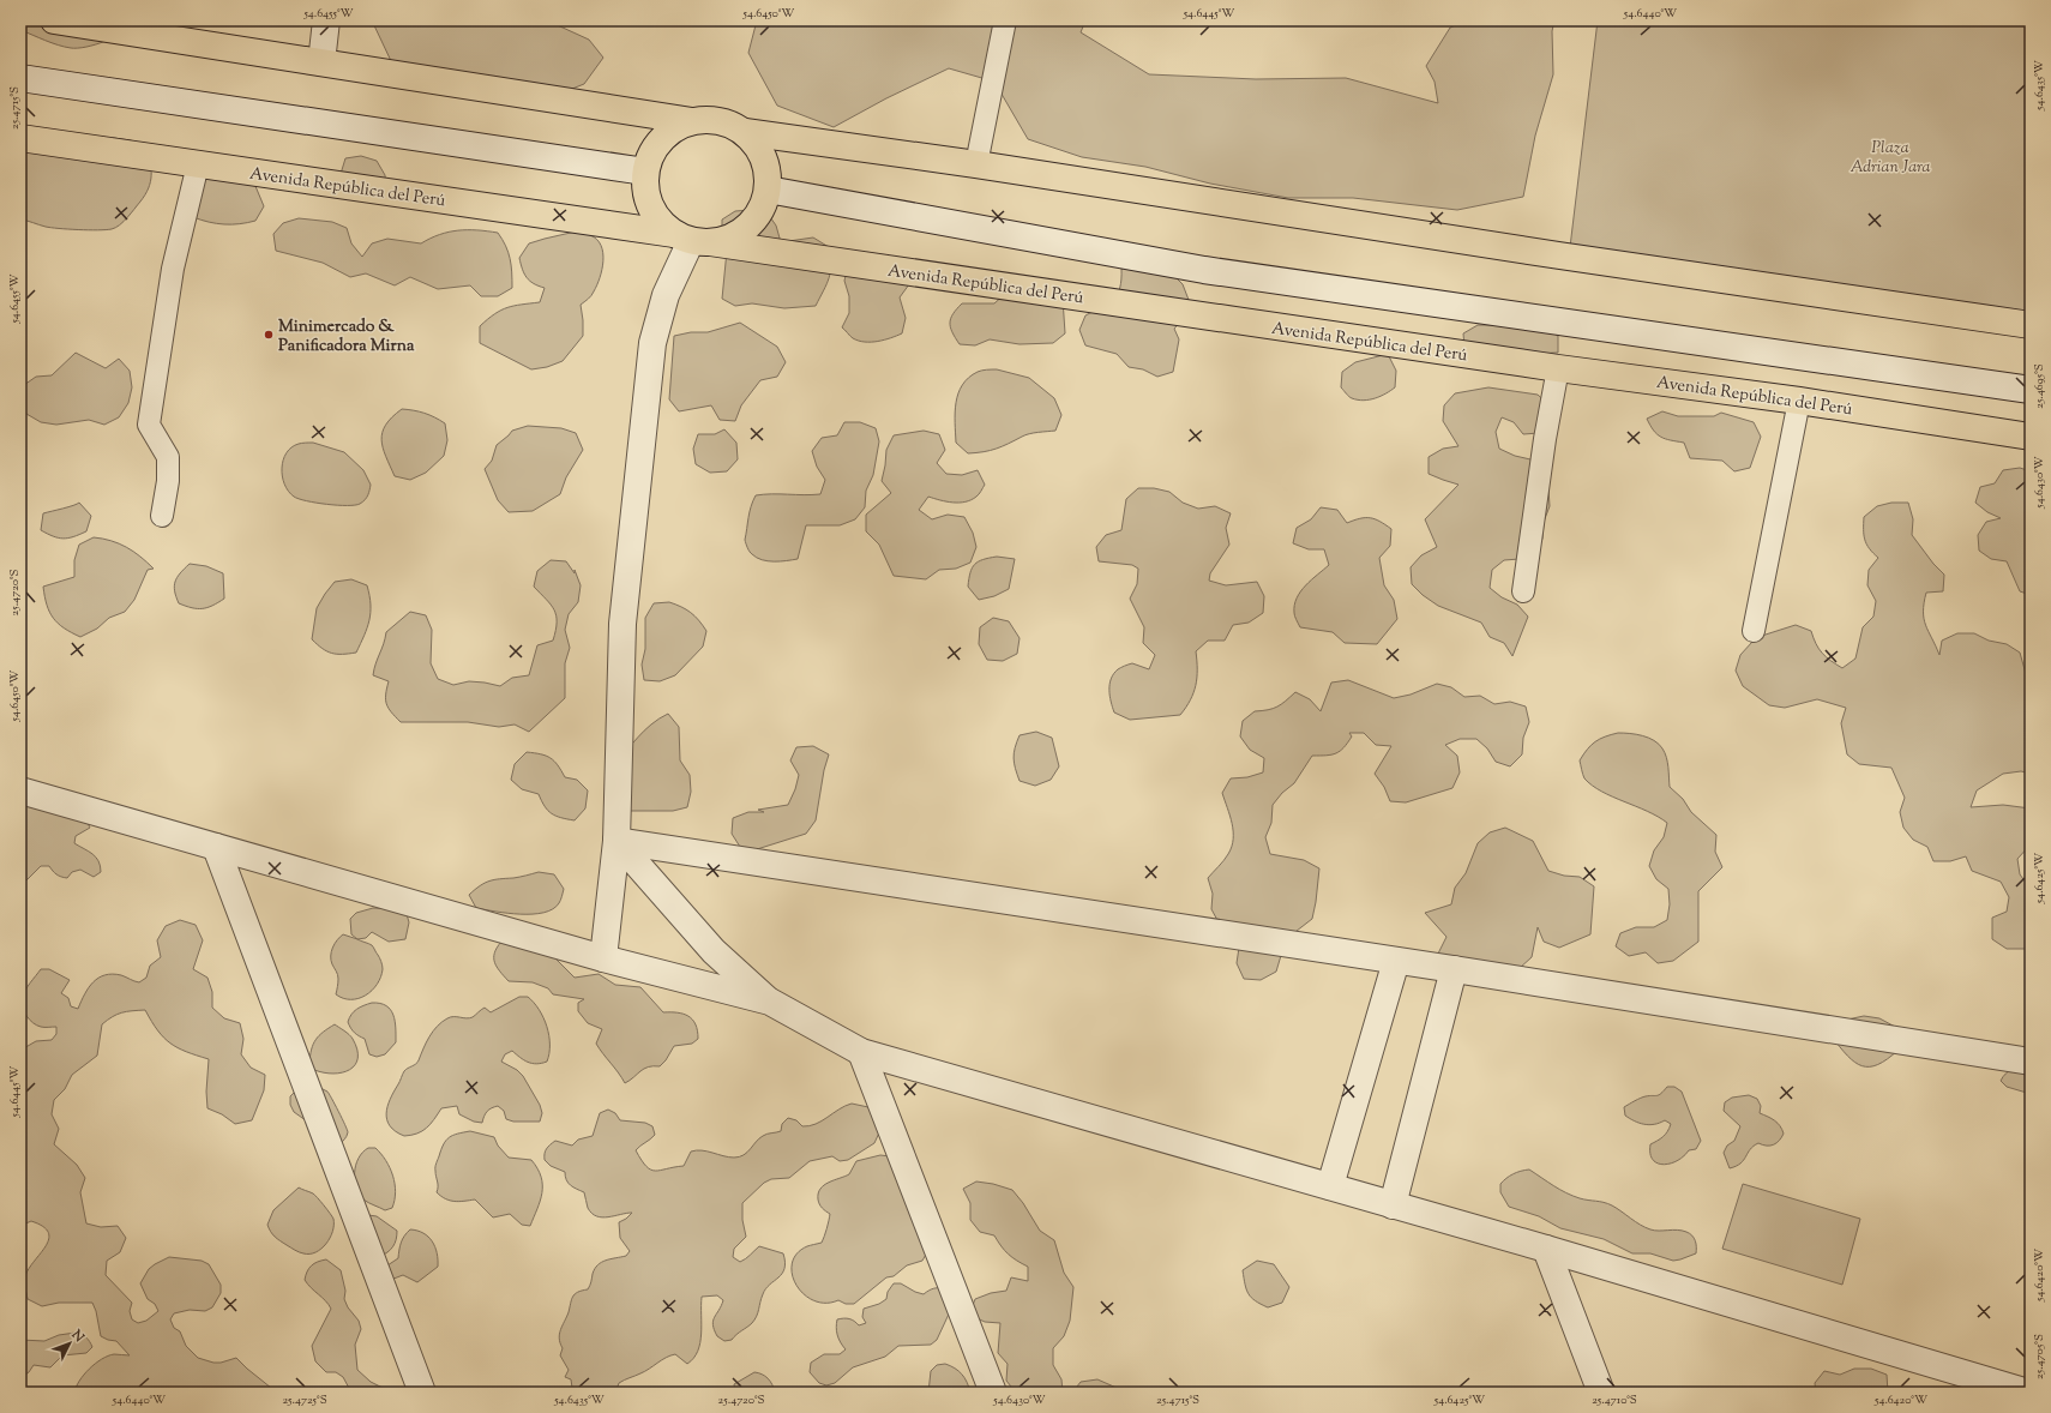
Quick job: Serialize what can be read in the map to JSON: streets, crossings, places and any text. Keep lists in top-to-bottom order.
{
  "streets": {
    "highway": ["Avenida República del Perú"]
  },
  "parks": ["Plaza Adrian Jara"],
  "places": ["Minimercado & Panificadora Mirna"],
  "north": "top right",
  "coordinates": [
    "54.6455°W",
    "54.6450°W",
    "54.6445°W",
    "54.6440°W",
    "54.6435°W",
    "25.4715°S",
    "25.4695°S",
    "54.6430°W",
    "25.4720°S",
    "54.6425°W",
    "54.6420°W",
    "25.4705°S",
    "25.4725°S",
    "25.4710°S"
  ]
}
